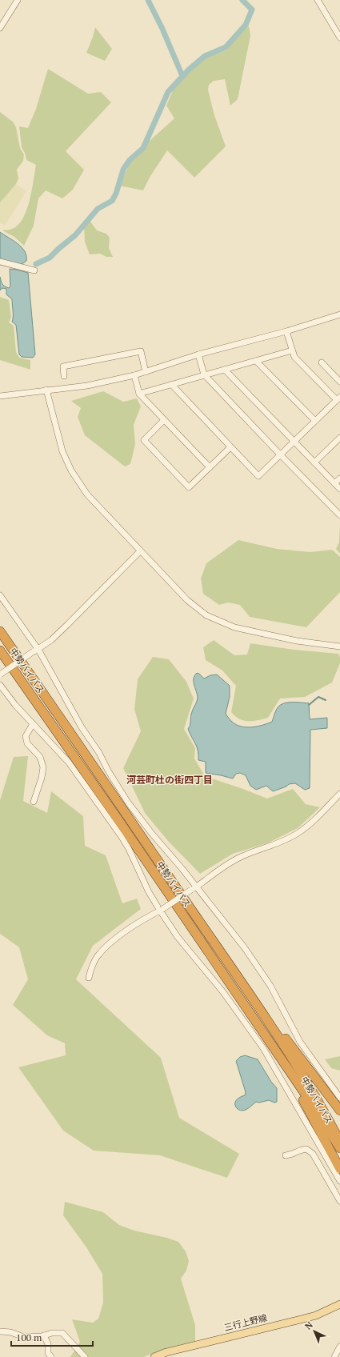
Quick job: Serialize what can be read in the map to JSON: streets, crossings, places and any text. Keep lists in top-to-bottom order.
{
  "streets": {
    "highway": ["中勢バイパス"],
    "main road": ["三行上野線"]
  },
  "districts": ["河芸町杜の街四丁目"],
  "scale_bar": "100 m",
  "north": "top left"
}
